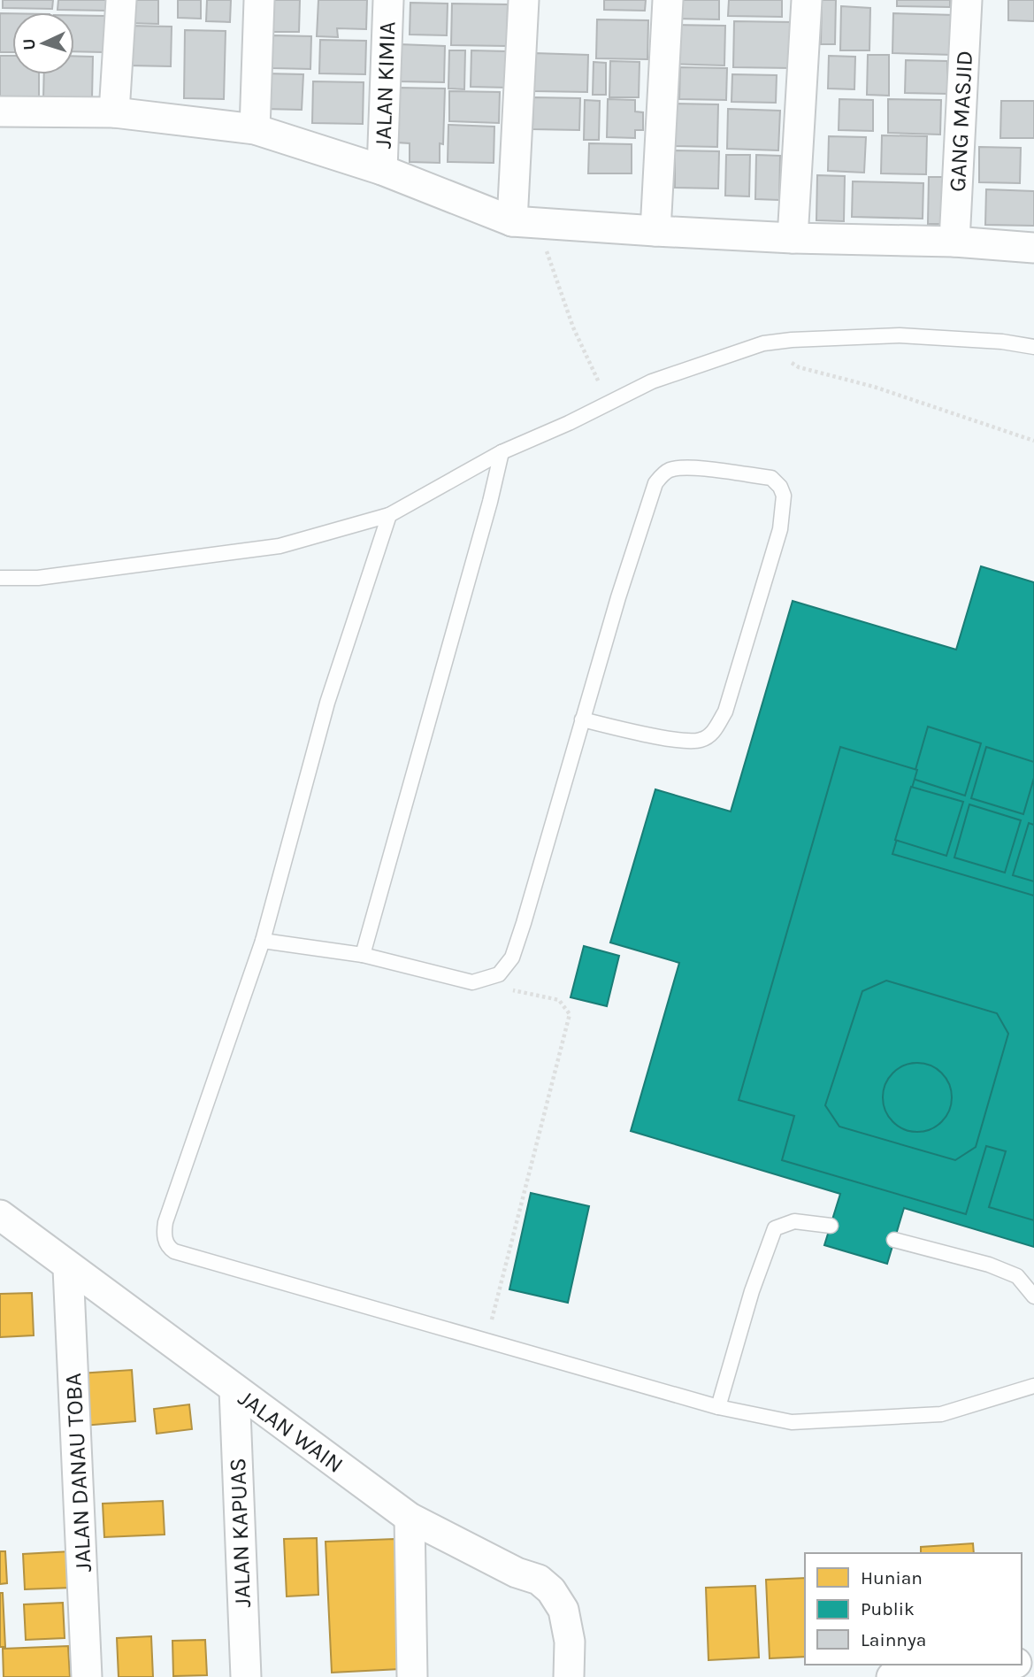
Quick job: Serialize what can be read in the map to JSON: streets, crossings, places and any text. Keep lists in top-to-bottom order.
{
  "streets": {
    "street": [
      "JALAN KIMIA",
      "GANG MASJID",
      "JALAN WAIN",
      "JALAN DANAU TOBA",
      "JALAN KAPUAS"
    ]
  },
  "crossings": [
    ["JALAN WAIN", "JALAN DANAU TOBA"],
    ["JALAN WAIN", "JALAN KAPUAS"]
  ],
  "legend": ["Hunian", "Publik", "Lainnya"],
  "north": "left"
}
